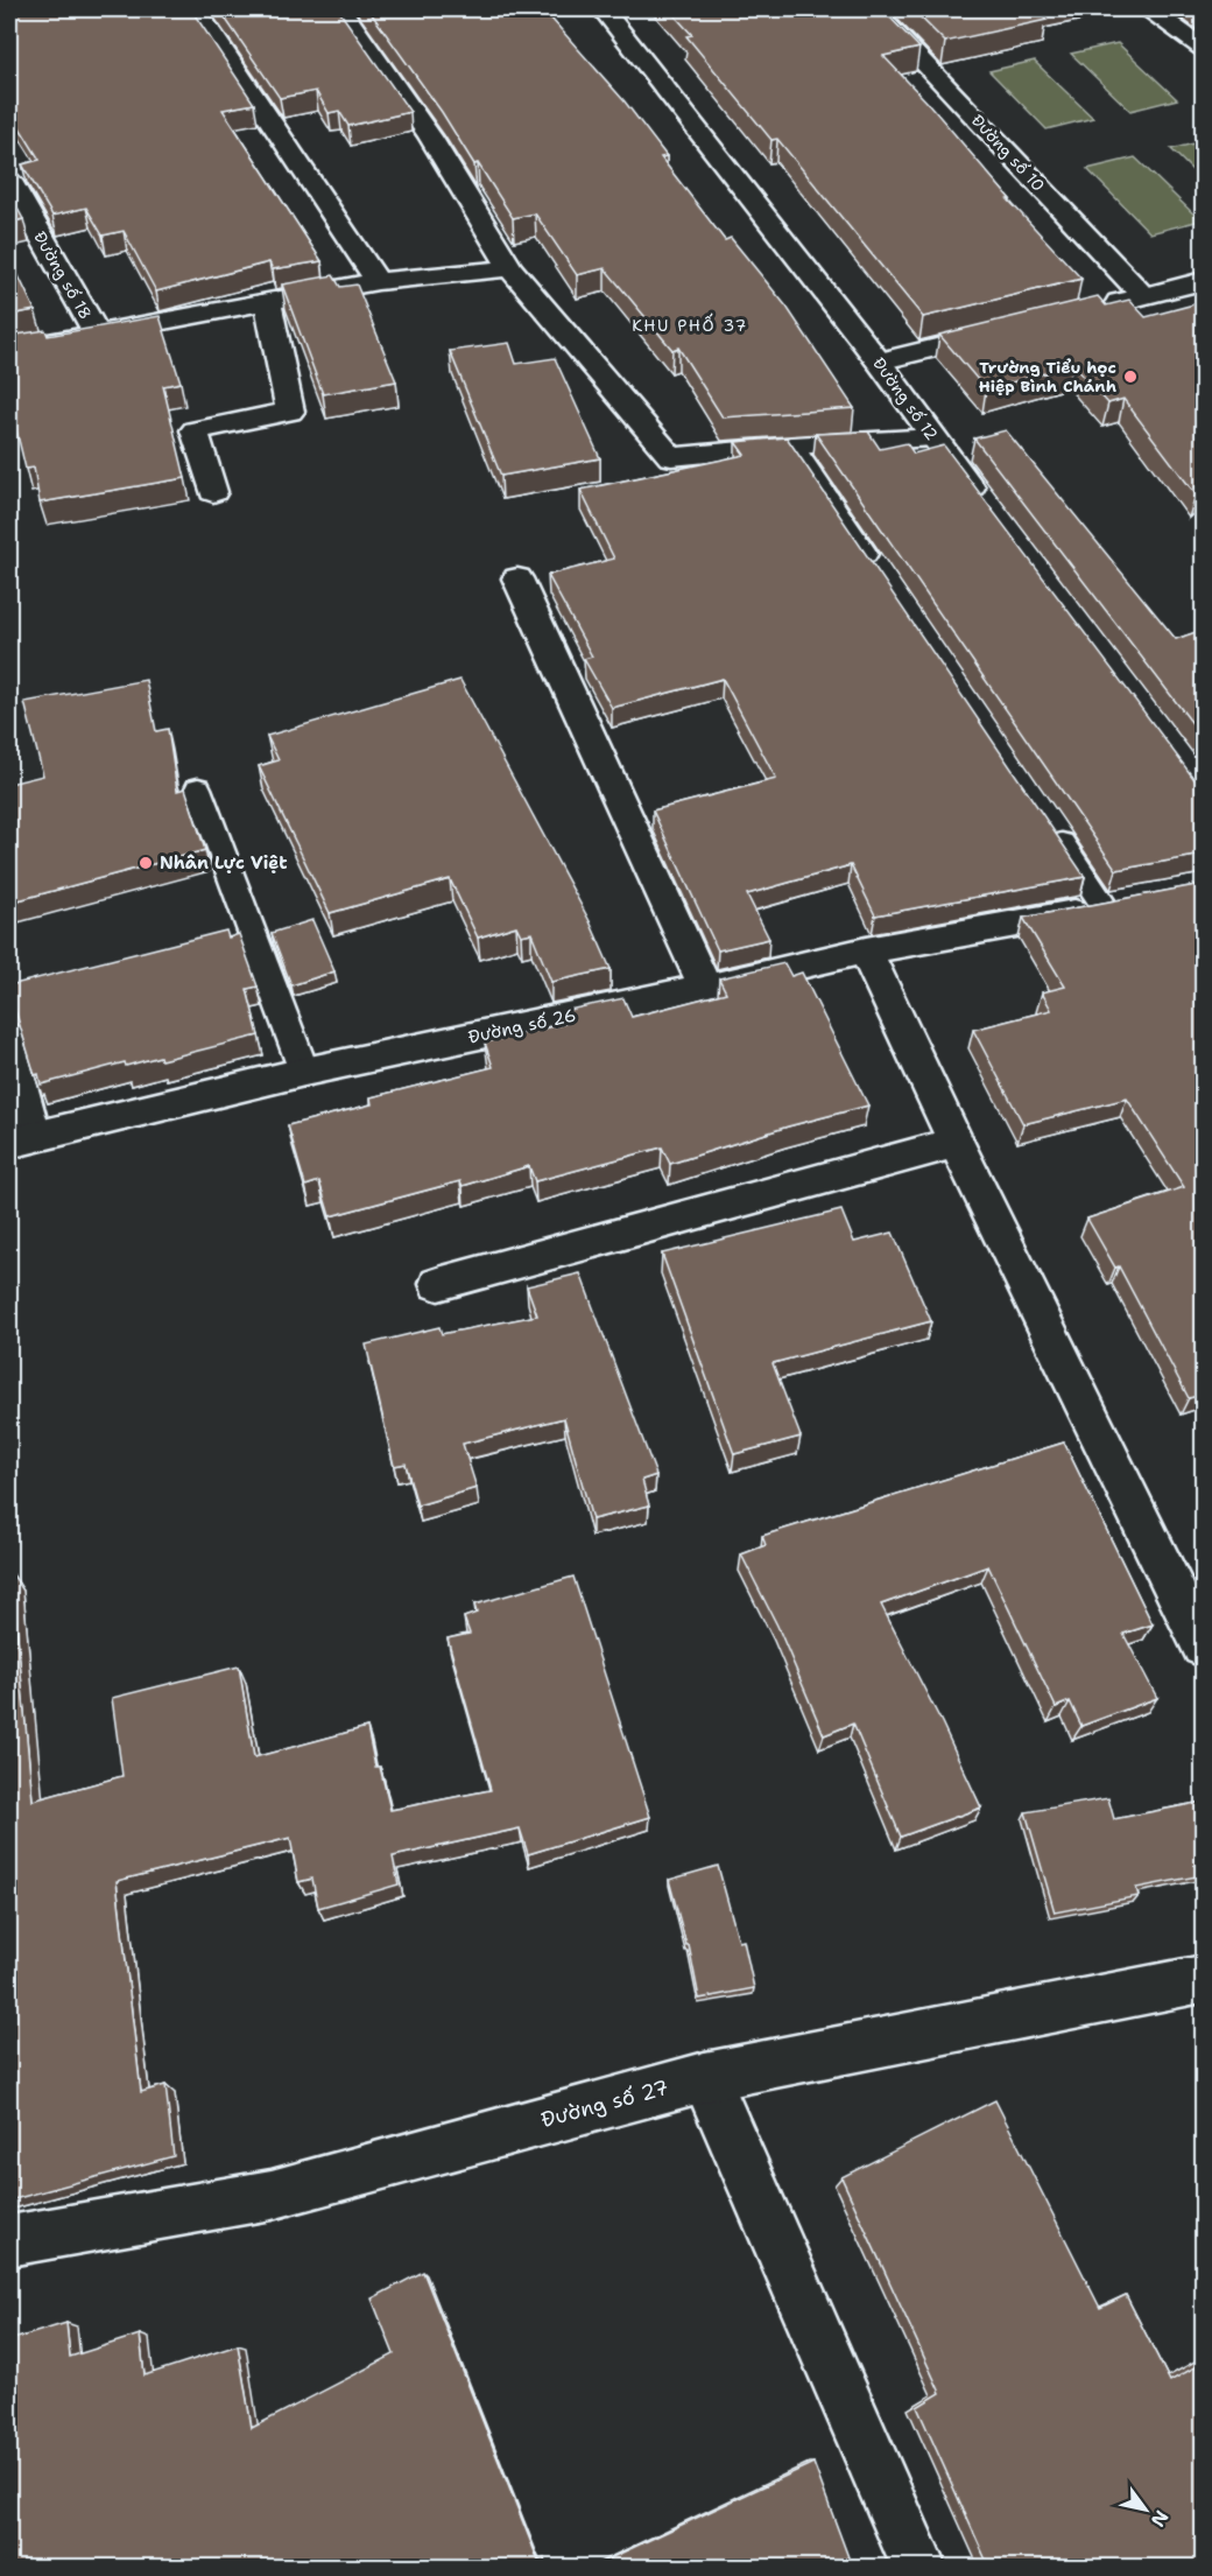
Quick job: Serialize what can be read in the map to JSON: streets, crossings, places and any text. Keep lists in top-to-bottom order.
{
  "streets": {
    "street": [
      "Đường số 10",
      "Đường số 18",
      "Đường số 12",
      "Đường số 26",
      "Đường số 27"
    ]
  },
  "districts": ["KHU PHỐ 37"],
  "places": ["Trường Tiểu học Hiệp Bình Chánh", "Nhân Lực Việt"],
  "north": "bottom right"
}
